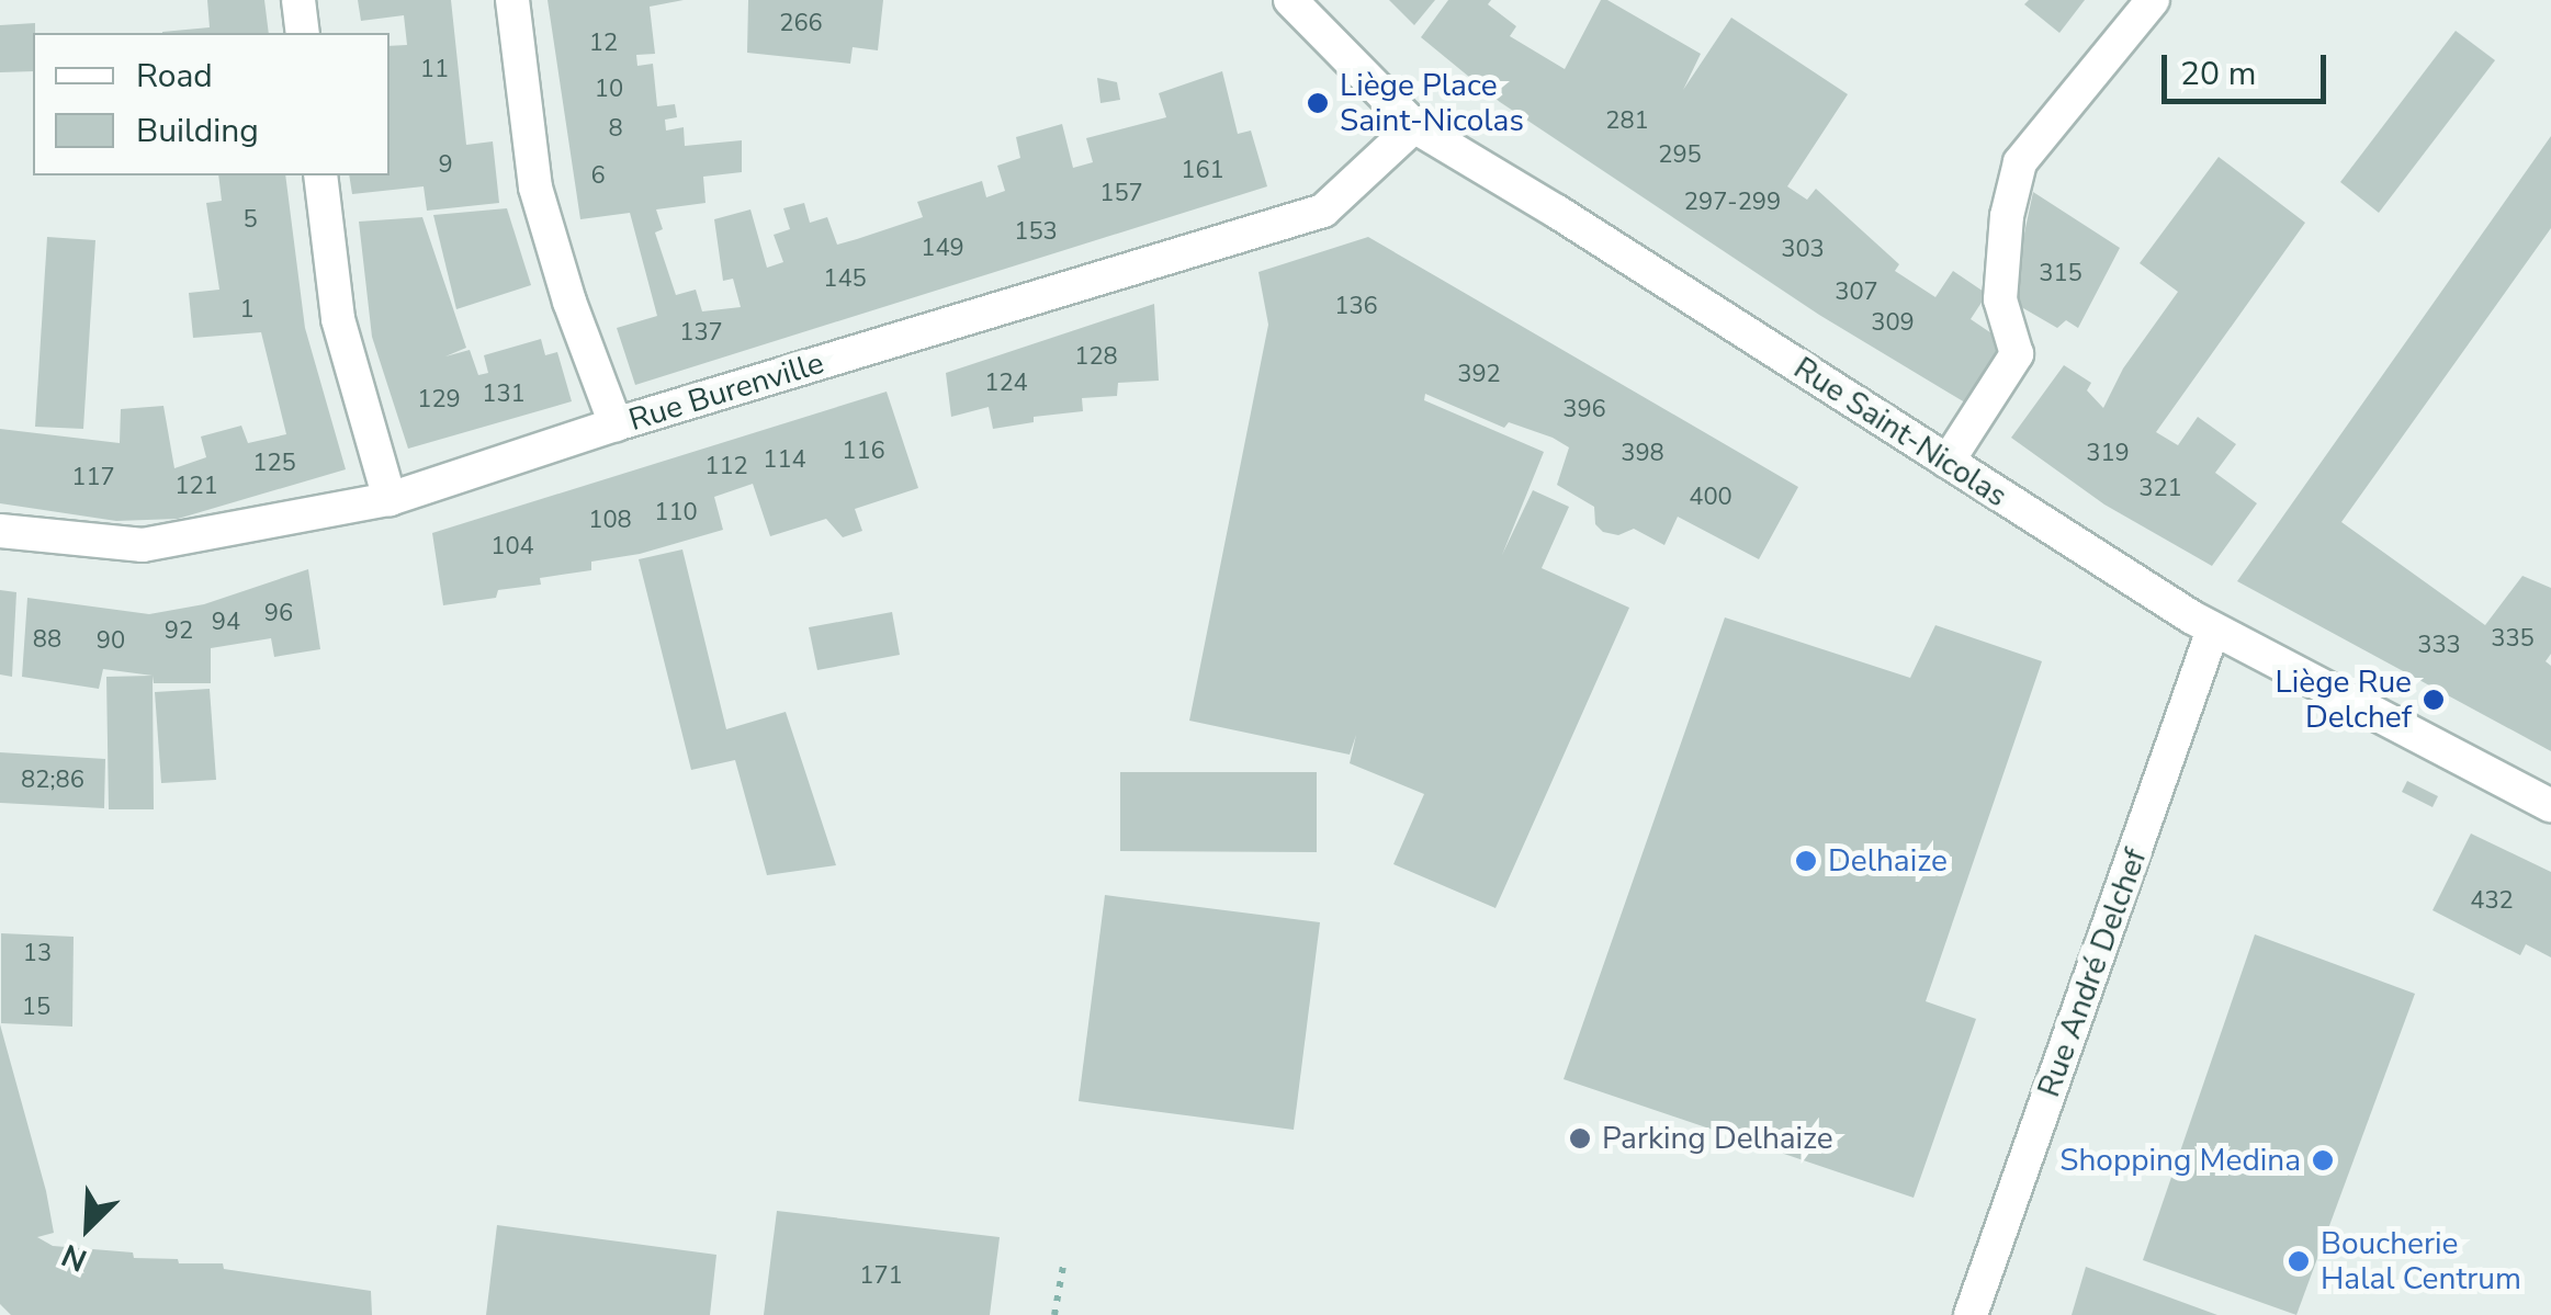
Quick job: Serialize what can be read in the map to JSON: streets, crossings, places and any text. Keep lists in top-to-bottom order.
{
  "streets": {
    "street": ["Rue Burenville", "Rue Saint-Nicolas", "Rue André Delchef"]
  },
  "crossings": [
    ["Rue Burenville", "Rue Saint-Nicolas"],
    ["Rue Saint-Nicolas", "Rue André Delchef"]
  ],
  "places": [
    "Liège Place Saint-Nicolas",
    "Liège Rue Delchef",
    "Delhaize",
    "Parking Delhaize",
    "Shopping Medina",
    "Boucherie Halal Centrum"
  ],
  "house_numbers": [
    "266",
    "12",
    "11",
    "10",
    "281",
    "8",
    "295",
    "9",
    "161",
    "6",
    "157",
    "297-299",
    "5",
    "153",
    "149",
    "303",
    "315",
    "145",
    "307",
    "136",
    "1",
    "309",
    "137",
    "128",
    "392",
    "124",
    "131",
    "129",
    "396",
    "116",
    "398",
    "319",
    "114",
    "125",
    "112",
    "117",
    "121",
    "321",
    "400",
    "110",
    "108",
    "104",
    "96",
    "94",
    "92",
    "335",
    "88",
    "90",
    "333",
    "82;86",
    "432",
    "13",
    "15",
    "171"
  ],
  "legend": ["Road", "Building"],
  "scale_bar": "20 m",
  "north": "bottom left"
}
